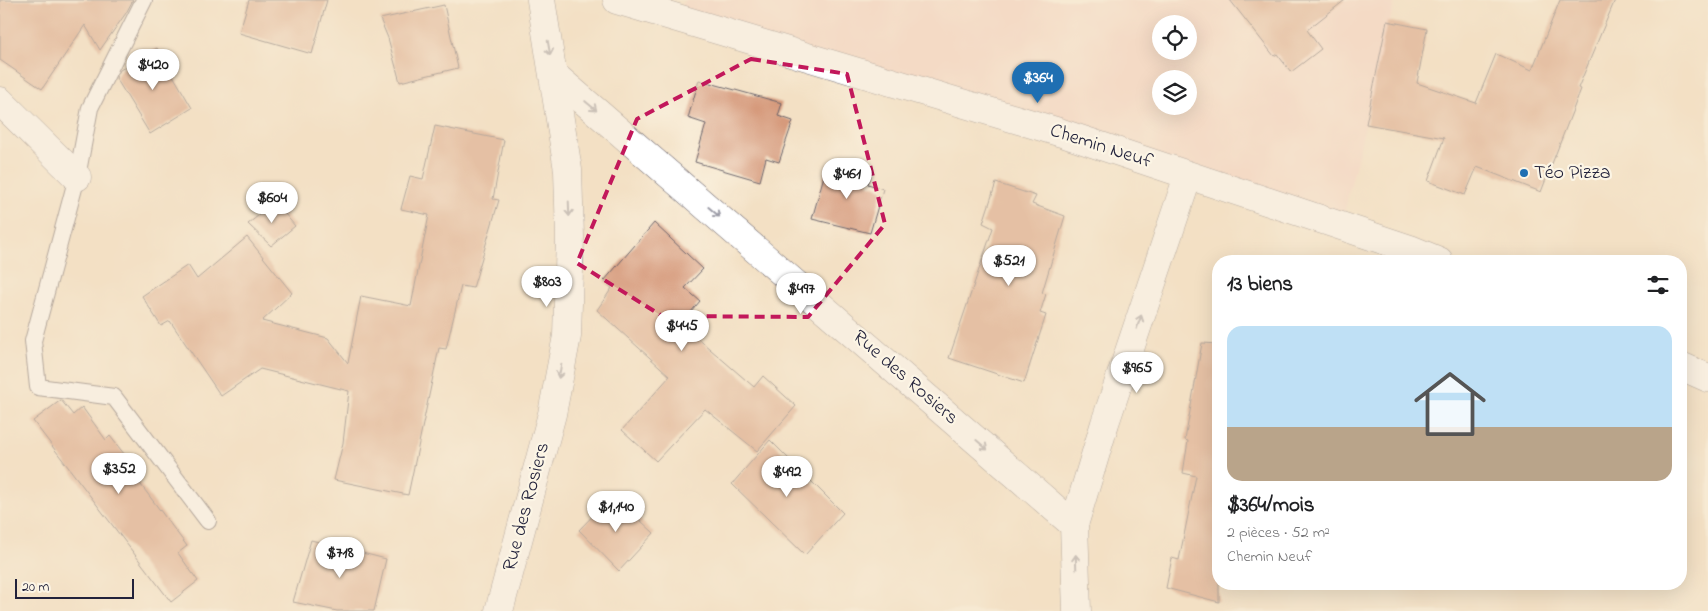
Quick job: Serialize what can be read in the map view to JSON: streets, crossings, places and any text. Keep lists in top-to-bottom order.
{
  "streets": {
    "street": ["Chemin Neuf", "Rue des Rosiers"]
  },
  "one_way": ["Rue des Rosiers"],
  "places": ["Téo Pizza"],
  "scale_bar": "20 m",
  "page": {
    "price": [
      "$420",
      "$364",
      "$461",
      "$604",
      "$521",
      "$803",
      "$497",
      "$445",
      "$965",
      "$352",
      "$492",
      "$1,140",
      "$718"
    ],
    "heading": "13 biens",
    "list": [
      {
        "name": "$364/mois",
        "note": "2 pièces · 52 m² · Chemin Neuf"
      }
    ],
    "scale": "20 m"
  }
}
